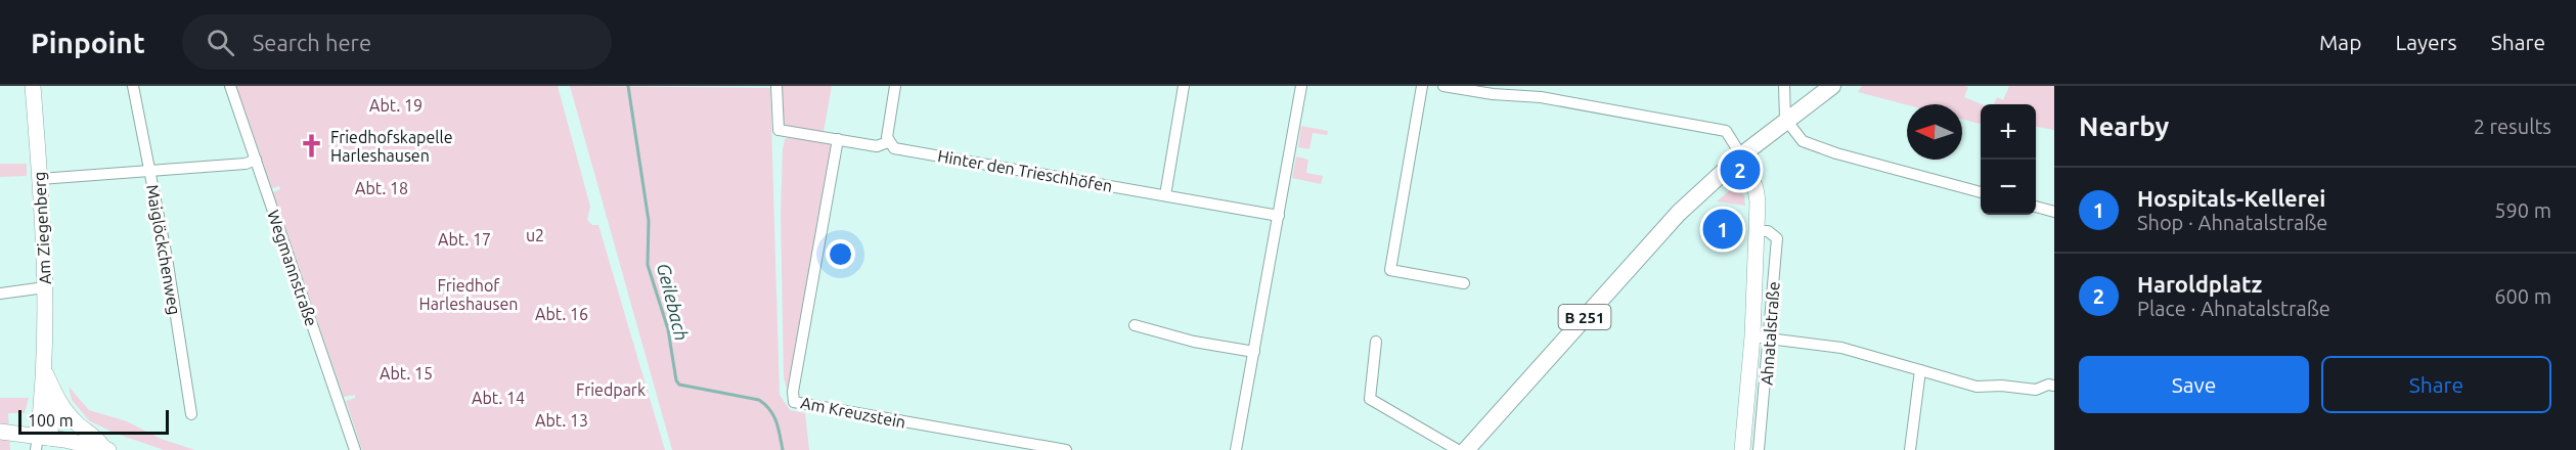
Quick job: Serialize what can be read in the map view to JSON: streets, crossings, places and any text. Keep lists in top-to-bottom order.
{
  "streets": {
    "main road": ["B 251"],
    "street": [
      "Hinter den Trieschhöfen",
      "Am Ziegenberg",
      "Maiglöckchenweg",
      "Wegmannstraße",
      "Ahnatalstraße",
      "Am Kreuzstein"
    ]
  },
  "crossings": [
    ["Hinter den Trieschhöfen", "Am Kreuzstein"],
    ["B 251", "Ahnatalstraße"]
  ],
  "water": ["Geilebach"],
  "parks": [
    "Abt. 19",
    "Abt. 18",
    "u2",
    "Abt. 17",
    "Friedhof Harleshausen",
    "Abt. 16",
    "Abt. 15",
    "Friedpark",
    "Abt. 14",
    "Abt. 13"
  ],
  "places": {
    "church": ["Friedhofskapelle Harleshausen"]
  },
  "scale_bar": "100 m",
  "north": "left",
  "page": {
    "header": "Pinpoint",
    "search": "Search here",
    "nav": ["Map", "Layers", "Share"],
    "heading": ["Nearby", "2 results"],
    "map_buttons": ["+", "−"],
    "pins": ["2", "1"],
    "list": [
      {
        "mark": "1",
        "name": "Hospitals-Kellerei",
        "note": "Shop · Ahnatalstraße",
        "value": "590 m"
      },
      {
        "mark": "2",
        "name": "Haroldplatz",
        "note": "Place · Ahnatalstraße",
        "value": "600 m"
      }
    ],
    "buttons": ["Save", "Share"],
    "scale": "100 m"
  }
}
